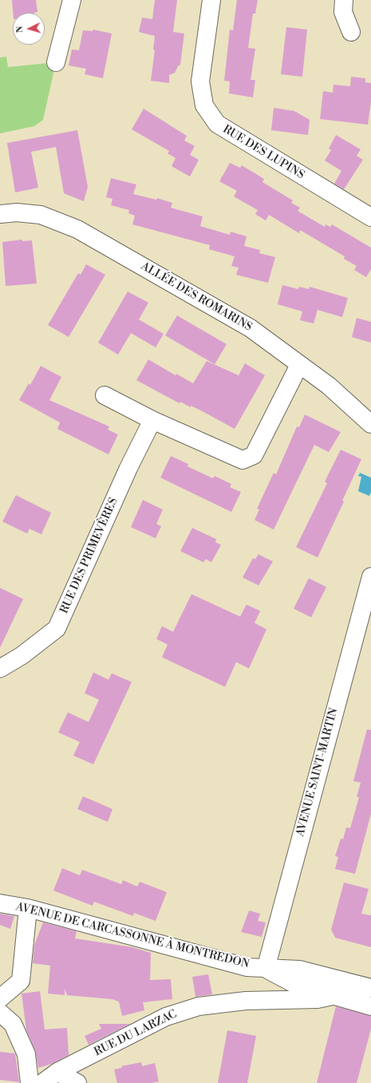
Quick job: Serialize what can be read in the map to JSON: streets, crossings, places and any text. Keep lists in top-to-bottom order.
{
  "streets": {
    "street": [
      "RUE DES LUPINS",
      "ALLÉE DES ROMARINS",
      "RUE DES PRIMEVÈRES",
      "AVENUE SAINT-MARTIN",
      "AVENUE DE CARCASSONNE À MONTREDON",
      "RUE DU LARZAC"
    ]
  },
  "crossings": [
    ["AVENUE SAINT-MARTIN", "AVENUE DE CARCASSONNE À MONTREDON"]
  ],
  "north": "left"
}
